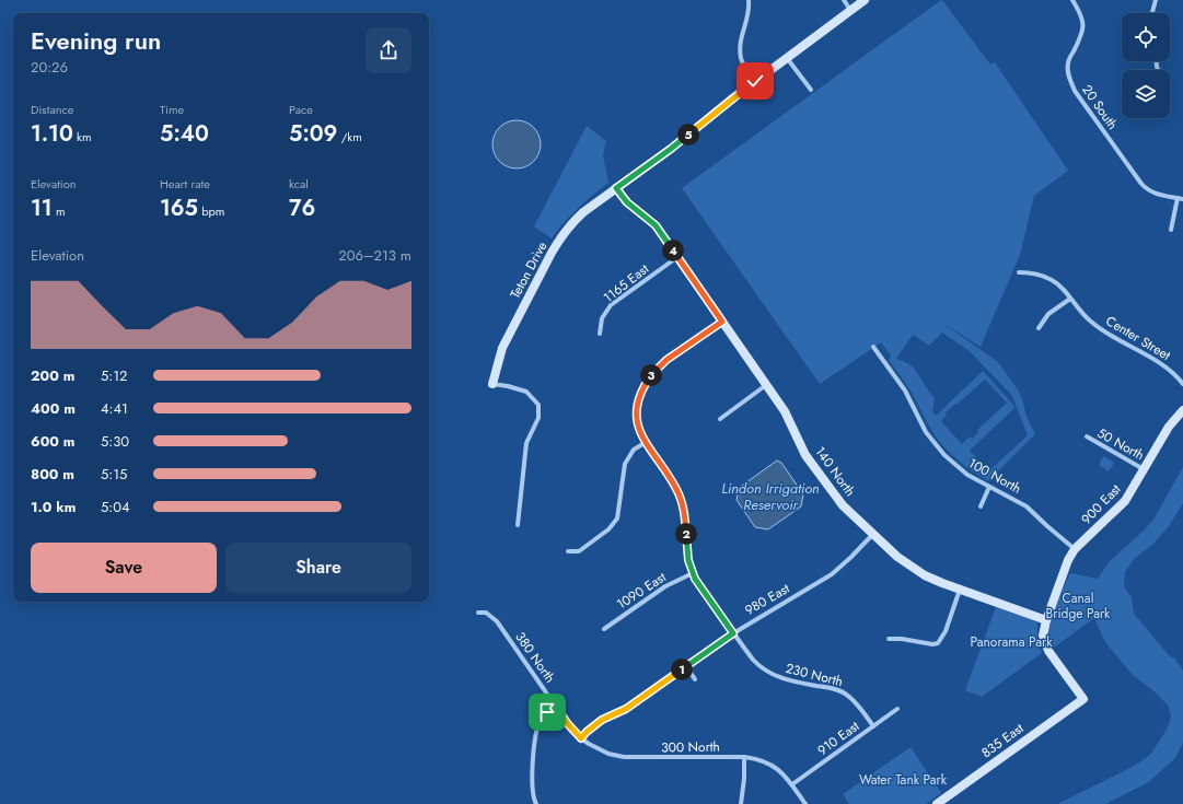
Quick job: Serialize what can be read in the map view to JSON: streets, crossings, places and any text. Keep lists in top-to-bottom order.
{
  "streets": {
    "street": [
      "20 South",
      "Teton Drive",
      "1165 East",
      "Center Street",
      "50 North",
      "140 North",
      "100 North",
      "900 East",
      "1090 East",
      "980 East",
      "380 North",
      "230 North",
      "910 East",
      "835 East",
      "300 North"
    ]
  },
  "crossings": [
    ["Teton Drive", "140 North"],
    ["1165 East", "140 North"],
    ["50 North", "900 East"],
    ["140 North", "900 East"],
    ["140 North", "980 East"],
    ["140 North", "230 North"],
    ["140 North", "835 East"],
    ["100 North", "900 East"],
    ["900 East", "835 East"],
    ["1090 East", "230 North"],
    ["980 East", "230 North"],
    ["980 East", "300 North"],
    ["380 North", "300 North"],
    ["230 North", "910 East"],
    ["910 East", "300 North"]
  ],
  "water": ["Lindon Irrigation Reservoir"],
  "parks": ["Canal Bridge Park", "Panorama Park", "Water Tank Park"],
  "page": {
    "heading": ["Evening run", "20:26"],
    "stats": [
      ["Distance", "1.10 km"],
      ["Time", "5:40"],
      ["Pace", "5:09 /km"],
      ["Elevation", "11 m"],
      ["Heart rate", "165 bpm"],
      ["kcal", "76"]
    ],
    "pins": [
      "5",
      "4",
      "3",
      "2",
      "1"
    ],
    "chart": ["Elevation", "206–213 m"],
    "list": [
      {
        "name": "200 m",
        "note": "5:12"
      },
      {
        "name": "400 m",
        "note": "4:41"
      },
      {
        "name": "600 m",
        "note": "5:30"
      },
      {
        "name": "800 m",
        "note": "5:15"
      },
      {
        "name": "1.0 km",
        "note": "5:04"
      }
    ],
    "buttons": ["Save", "Share"]
  }
}
